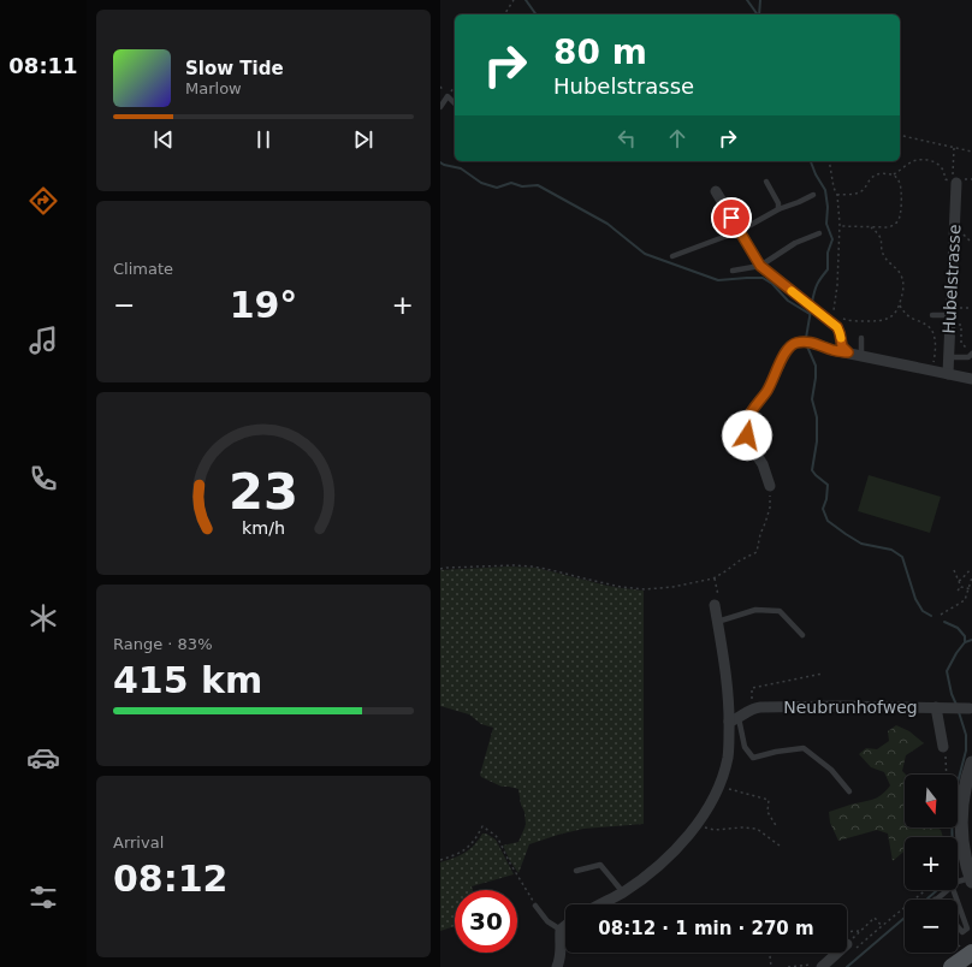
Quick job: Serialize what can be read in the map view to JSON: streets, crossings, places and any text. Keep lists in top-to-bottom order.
{
  "streets": {
    "street": ["Hubelstrasse", "Neubrunhofweg"]
  },
  "north": "bottom",
  "page": {
    "tabs": "08:11",
    "turn": ["80 m", "Hubelstrasse"],
    "song": ["Slow Tide", "Marlow"],
    "tile": [
      "Climate",
      ["Range · 83%", "415 km"],
      ["Arrival", "08:12"]
    ],
    "heat": ["−", "19°", "+"],
    "map_buttons": ["+", "−"],
    "limit": "30",
    "trip": "08:12 · 1 min · 270 m",
    "gauge": ["23", "km/h"]
  }
}
